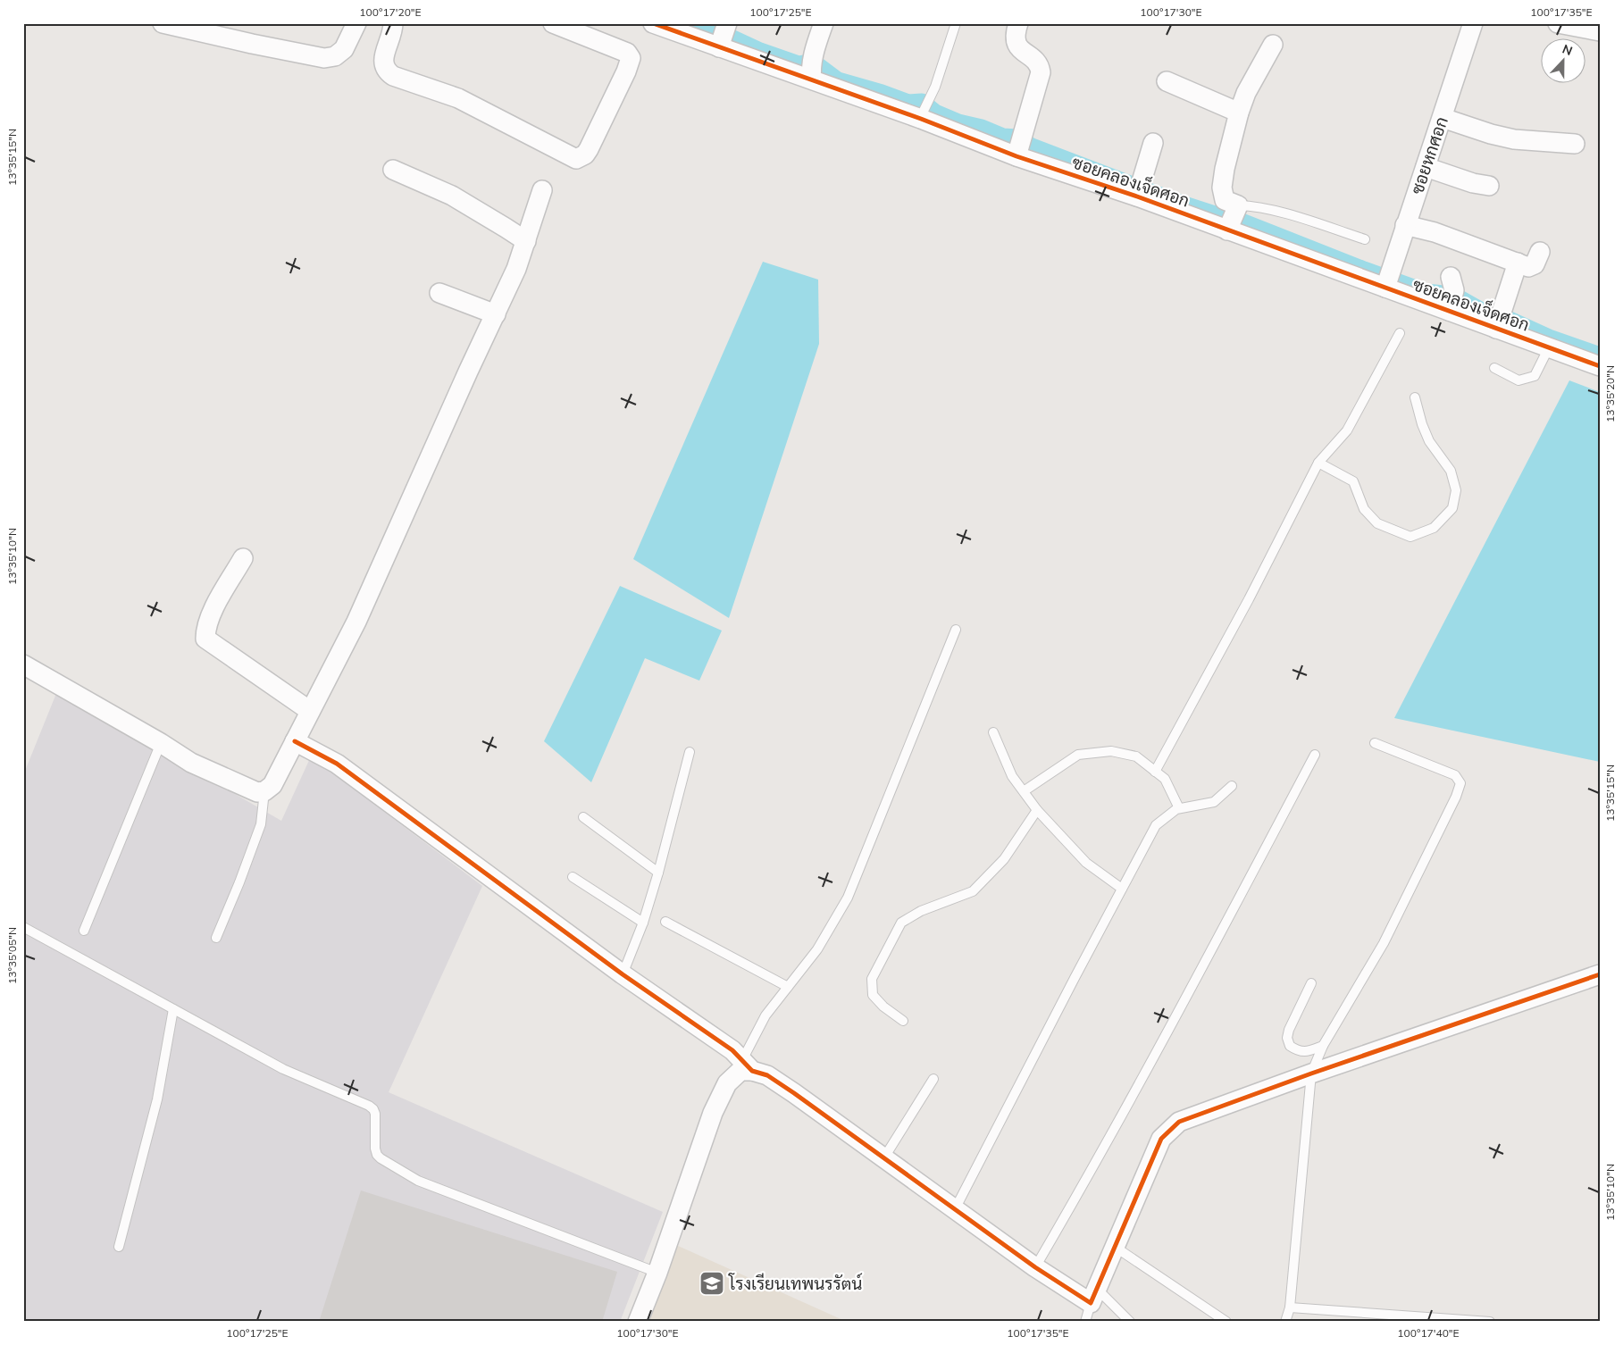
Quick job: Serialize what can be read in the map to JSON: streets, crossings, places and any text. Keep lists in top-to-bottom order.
{
  "streets": {
    "street": ["ซอยหกศอก", "ซอยคลองเจ็ดศอก"]
  },
  "crossings": [
    ["ซอยหกศอก", "ซอยคลองเจ็ดศอก"]
  ],
  "places": {
    "school or university": ["โรงเรียนเทพนรรัตน์"]
  },
  "north": "top",
  "coordinates": [
    "100°17'20\"E",
    "100°17'25\"E",
    "100°17'30\"E",
    "100°17'35\"E",
    "13°35'15\"N",
    "13°35'20\"N",
    "13°35'10\"N",
    "13°35'05\"N",
    "100°17'40\"E"
  ]
}
